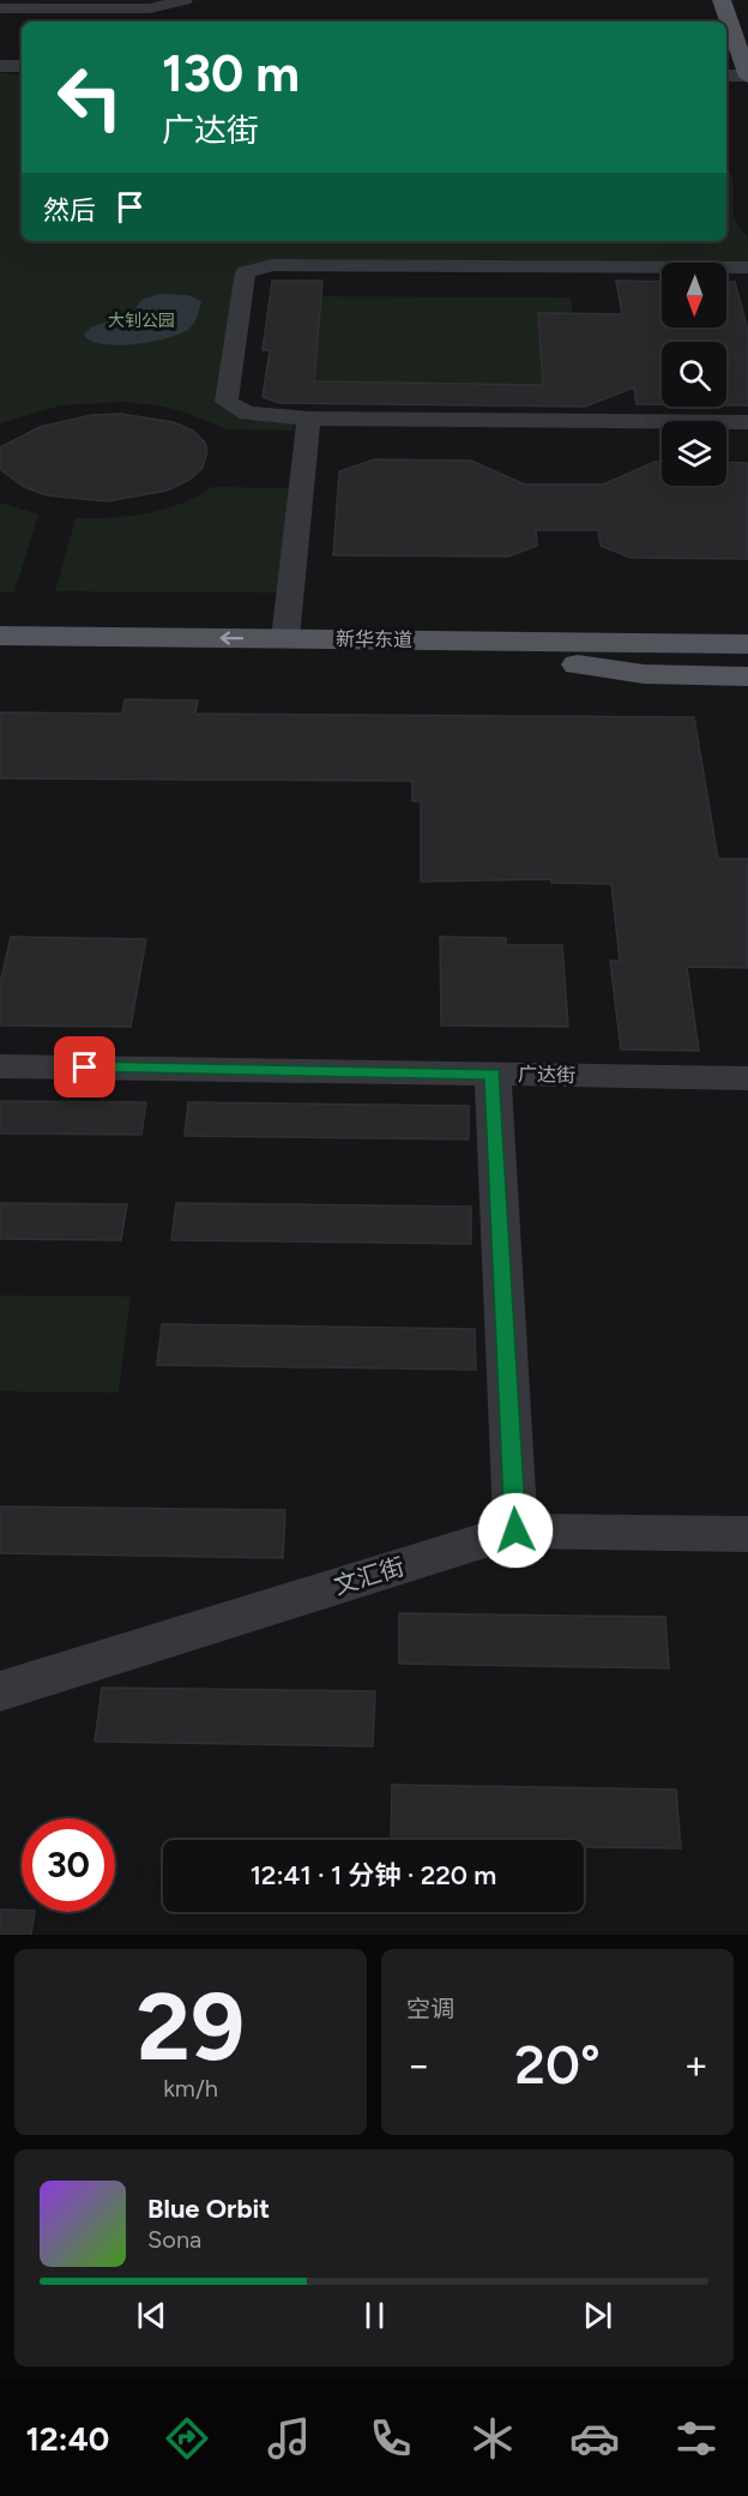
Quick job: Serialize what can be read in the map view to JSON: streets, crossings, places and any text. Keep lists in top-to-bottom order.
{
  "streets": {
    "main road": ["新华东道"],
    "street": ["广达街", "文汇街"]
  },
  "parks": ["大钊公园"],
  "north": "bottom",
  "page": {
    "turn": ["130 m", "广达街"],
    "then": "然后",
    "limit": "30",
    "trip": "12:41 · 1 分钟 · 220 m",
    "tile": [
      ["29", "km/h"],
      "空调"
    ],
    "heat": ["−", "20°", "+"],
    "song": ["Blue Orbit", "Sona"],
    "tabs": "12:40"
  }
}
